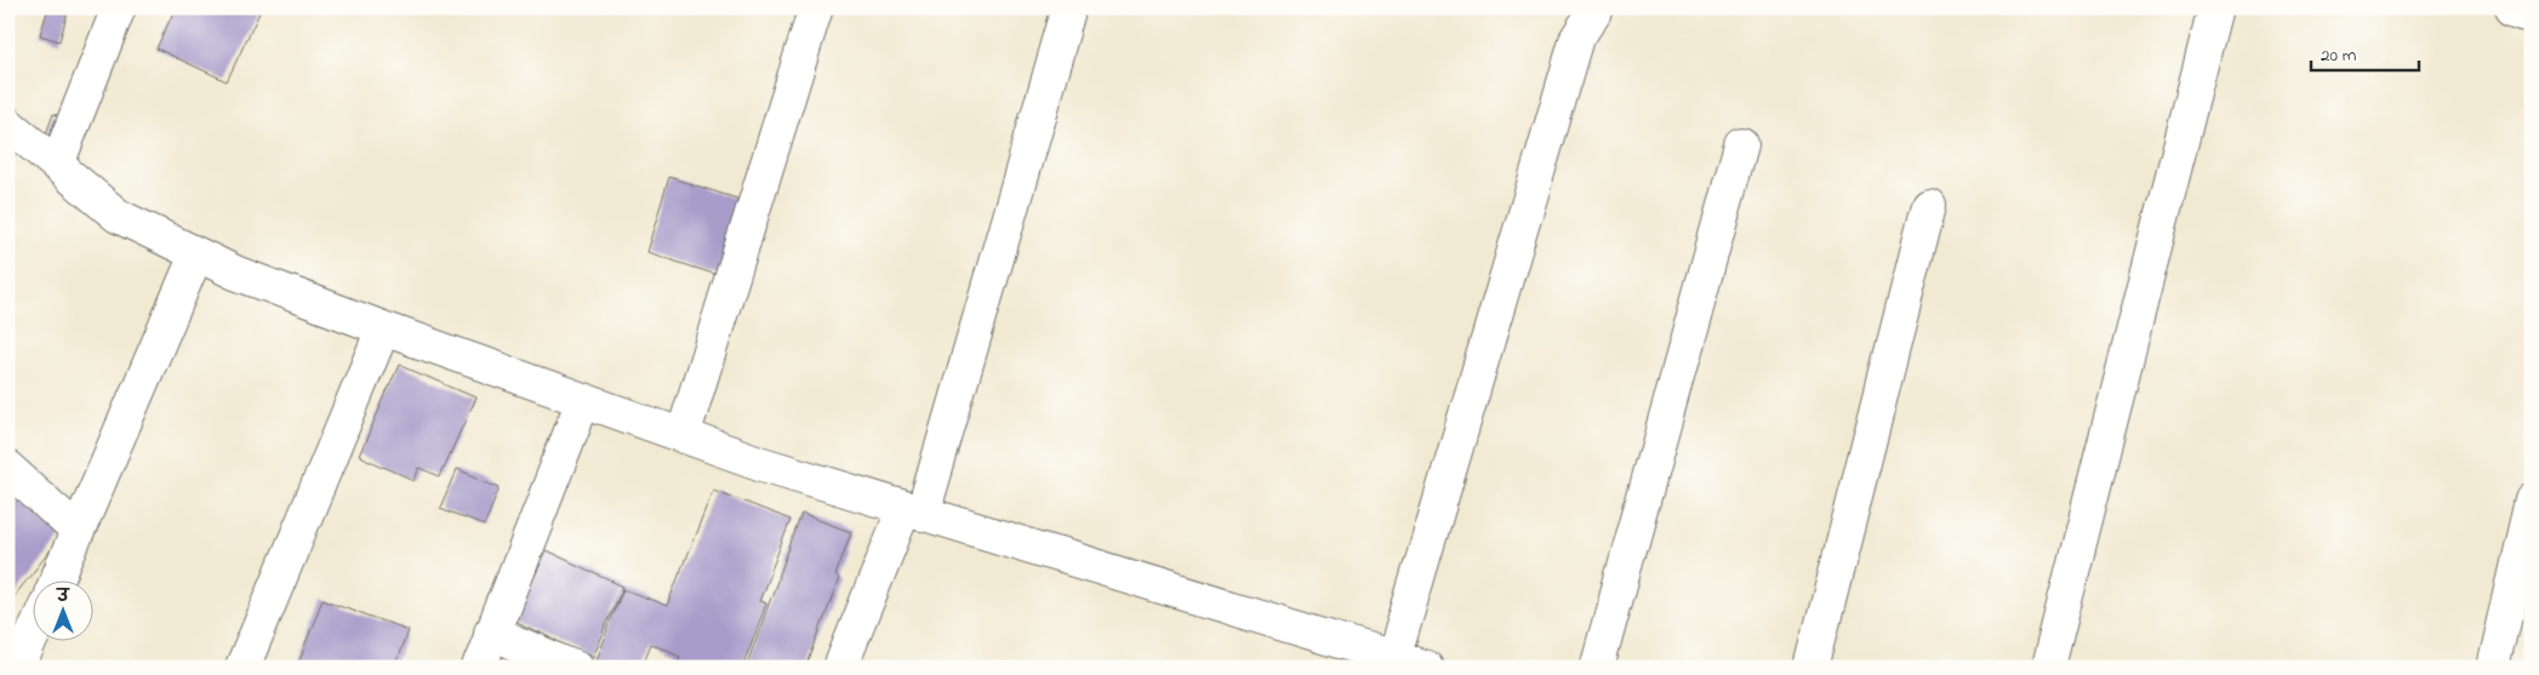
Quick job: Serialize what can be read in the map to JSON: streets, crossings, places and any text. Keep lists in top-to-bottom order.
{
  "scale_bar": "20 m",
  "north": "top"
}
